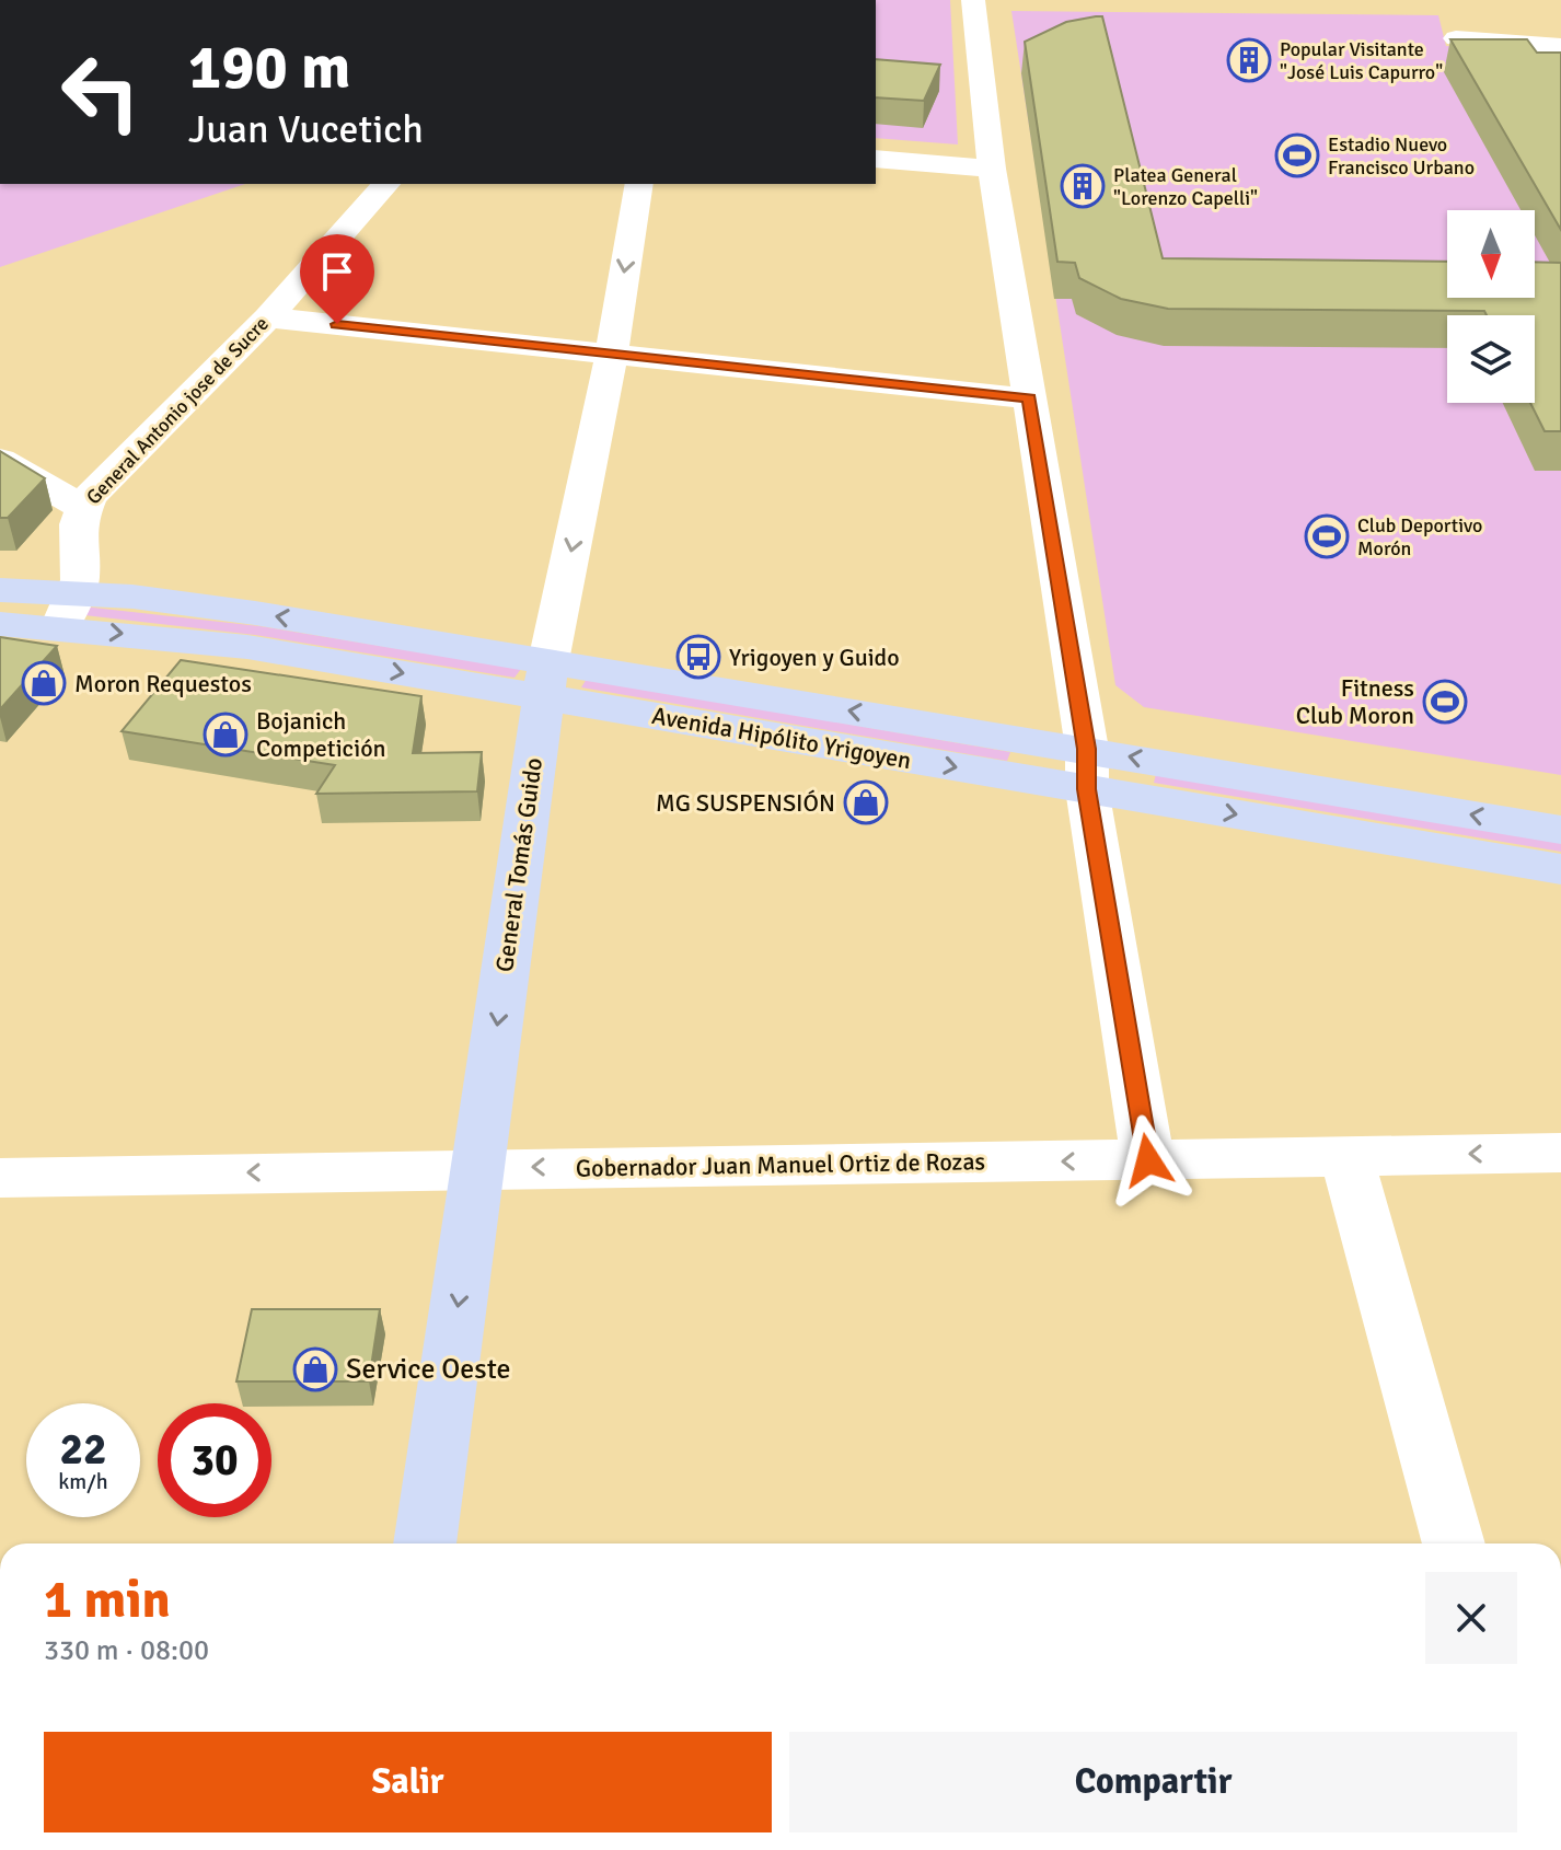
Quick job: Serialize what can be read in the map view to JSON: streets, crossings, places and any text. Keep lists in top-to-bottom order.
{
  "streets": {
    "main road": ["Avenida Hipólito Yrigoyen", "General Tomás Guido"],
    "street": ["General Antonio jose de Sucre", "Gobernador Juan Manuel Ortiz de Rozas"]
  },
  "crossings": [
    ["General Antonio jose de Sucre", "Avenida Hipólito Yrigoyen"],
    ["Avenida Hipólito Yrigoyen", "General Tomás Guido"],
    ["General Tomás Guido", "Gobernador Juan Manuel Ortiz de Rozas"]
  ],
  "one_way": ["General Tomás Guido", "Gobernador Juan Manuel Ortiz de Rozas"],
  "places": {
    "building": ["Popular Visitante \"José Luis Capurro\"", "Platea General \"Lorenzo Capelli\""],
    "sports": ["Estadio Nuevo Francisco Urbano", "Club Deportivo Morón", "Fitness Club Moron"],
    "bus stop": ["Yrigoyen y Guido"],
    "shop": [
      "Moron Requestos",
      "Bojanich Competición",
      "MG SUSPENSIÓN",
      "Service Oeste"
    ]
  },
  "north": "bottom",
  "page": {
    "turn": ["190 m", "Juan Vucetich"],
    "speed": "22 km/h",
    "limit": "30",
    "heading": ["1 min", "330 m · 08:00"],
    "buttons": ["Salir", "Compartir"]
  }
}
